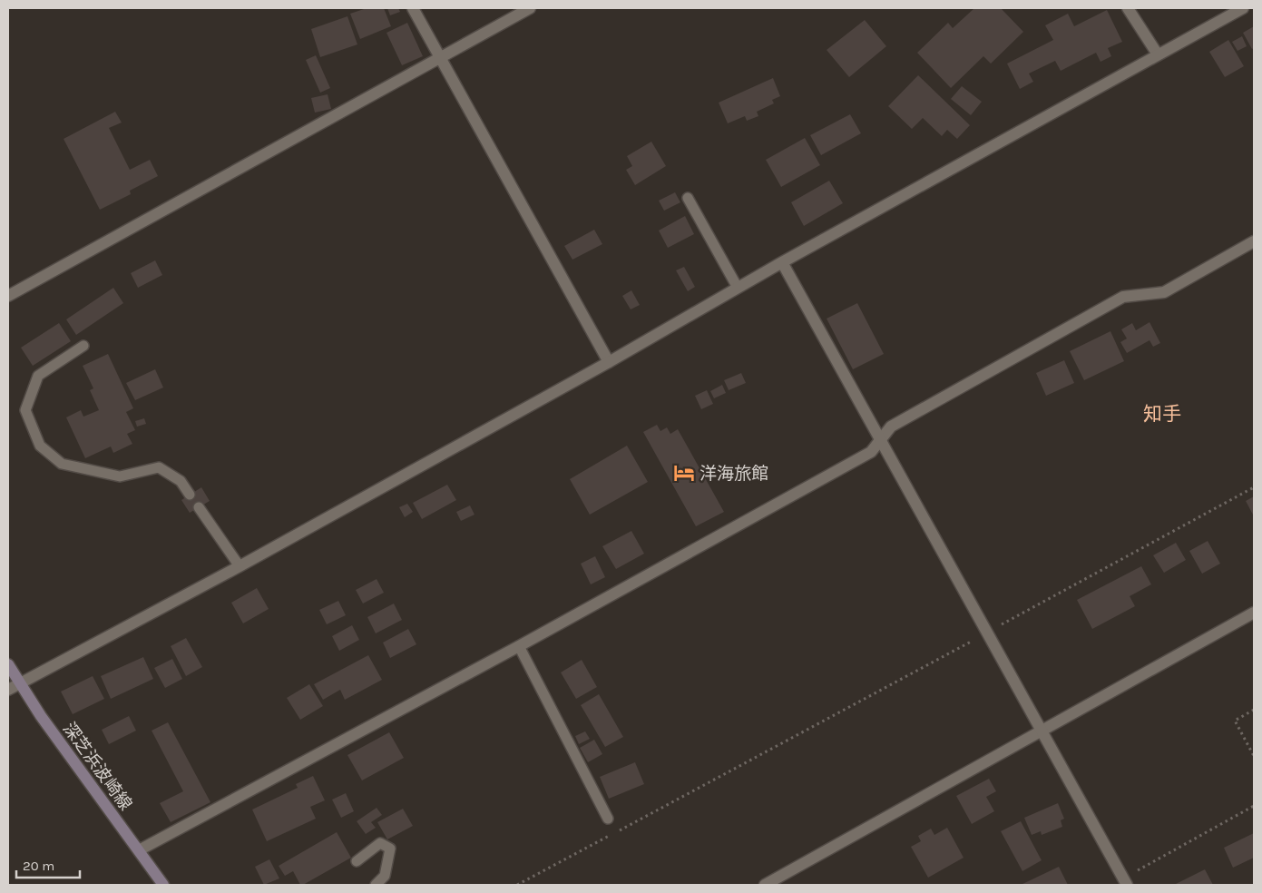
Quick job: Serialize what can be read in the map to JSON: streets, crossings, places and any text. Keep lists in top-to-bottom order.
{
  "streets": {
    "main road": ["深芝浜波崎線"]
  },
  "districts": ["知手"],
  "places": {
    "hotel": ["洋海旅館"]
  },
  "scale_bar": "20 m"
}
